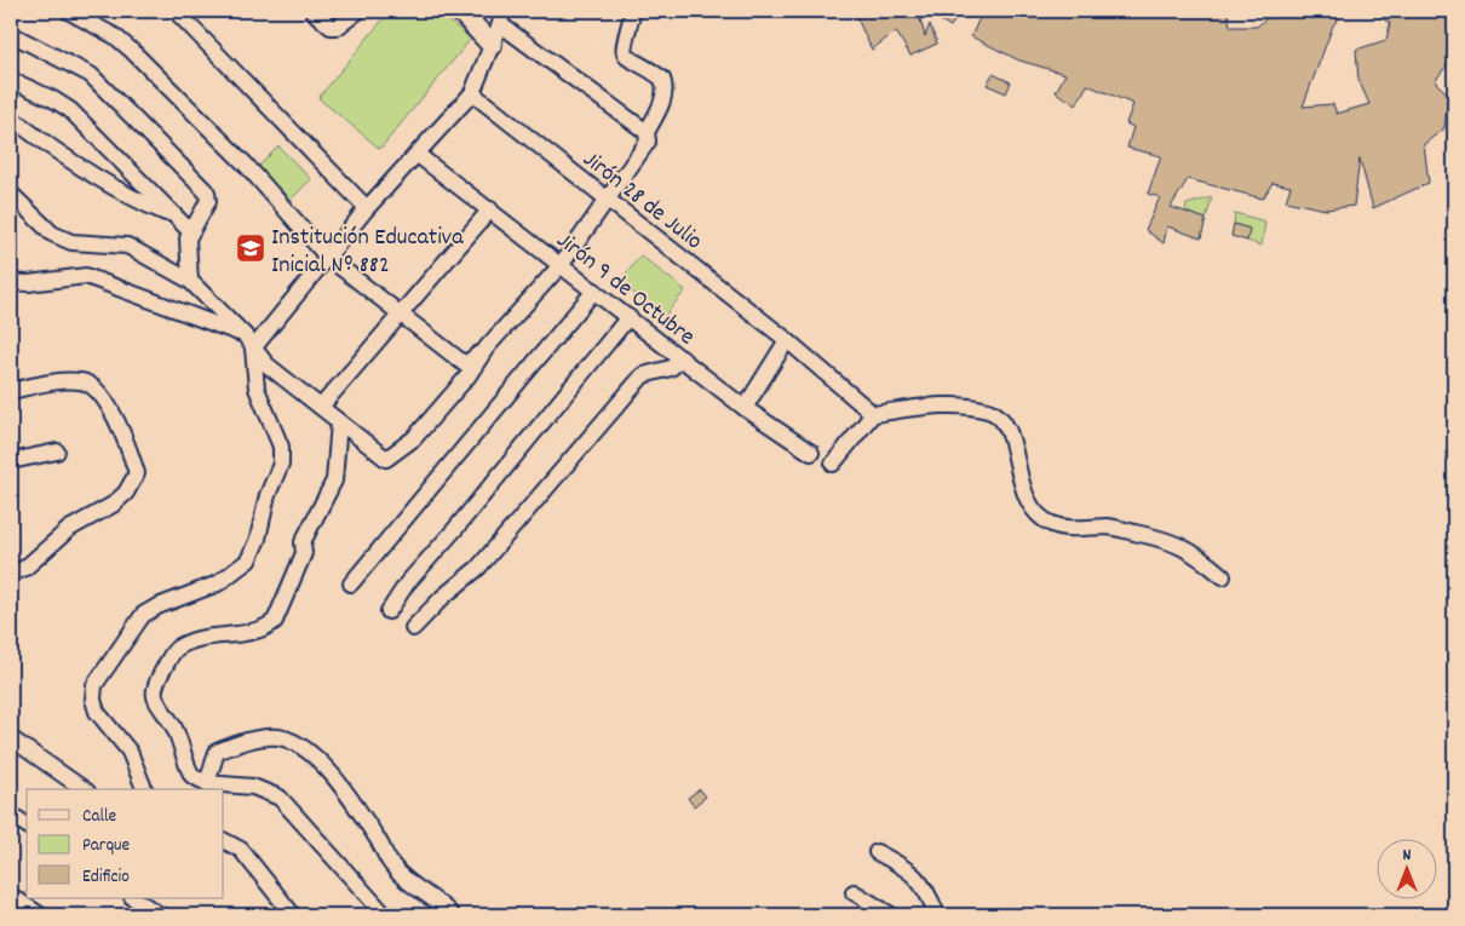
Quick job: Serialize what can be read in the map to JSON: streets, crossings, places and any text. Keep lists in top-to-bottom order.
{
  "streets": {
    "street": ["Jirón 28 de Julio", "Jirón 9 de Octubre"]
  },
  "places": {
    "school or university": ["Institución Educativa Inicial Nº 882"]
  },
  "legend": ["Calle", "Parque", "Edificio"],
  "north": "top"
}
